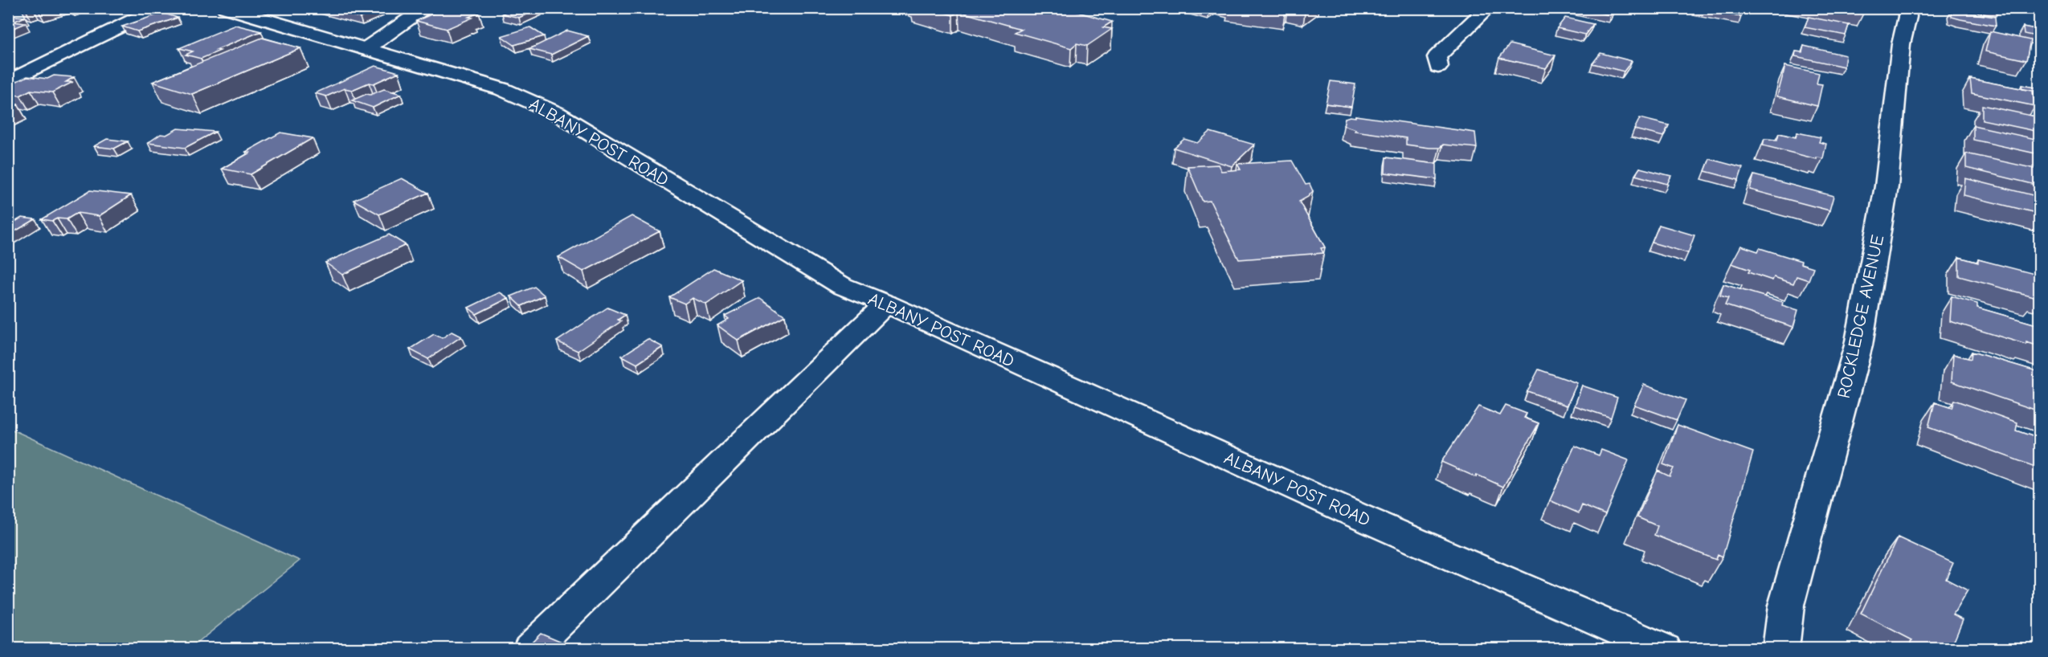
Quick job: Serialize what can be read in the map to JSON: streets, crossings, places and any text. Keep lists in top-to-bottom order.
{
  "streets": {
    "street": ["ALBANY POST ROAD", "ROCKLEDGE AVENUE"]
  }
}
